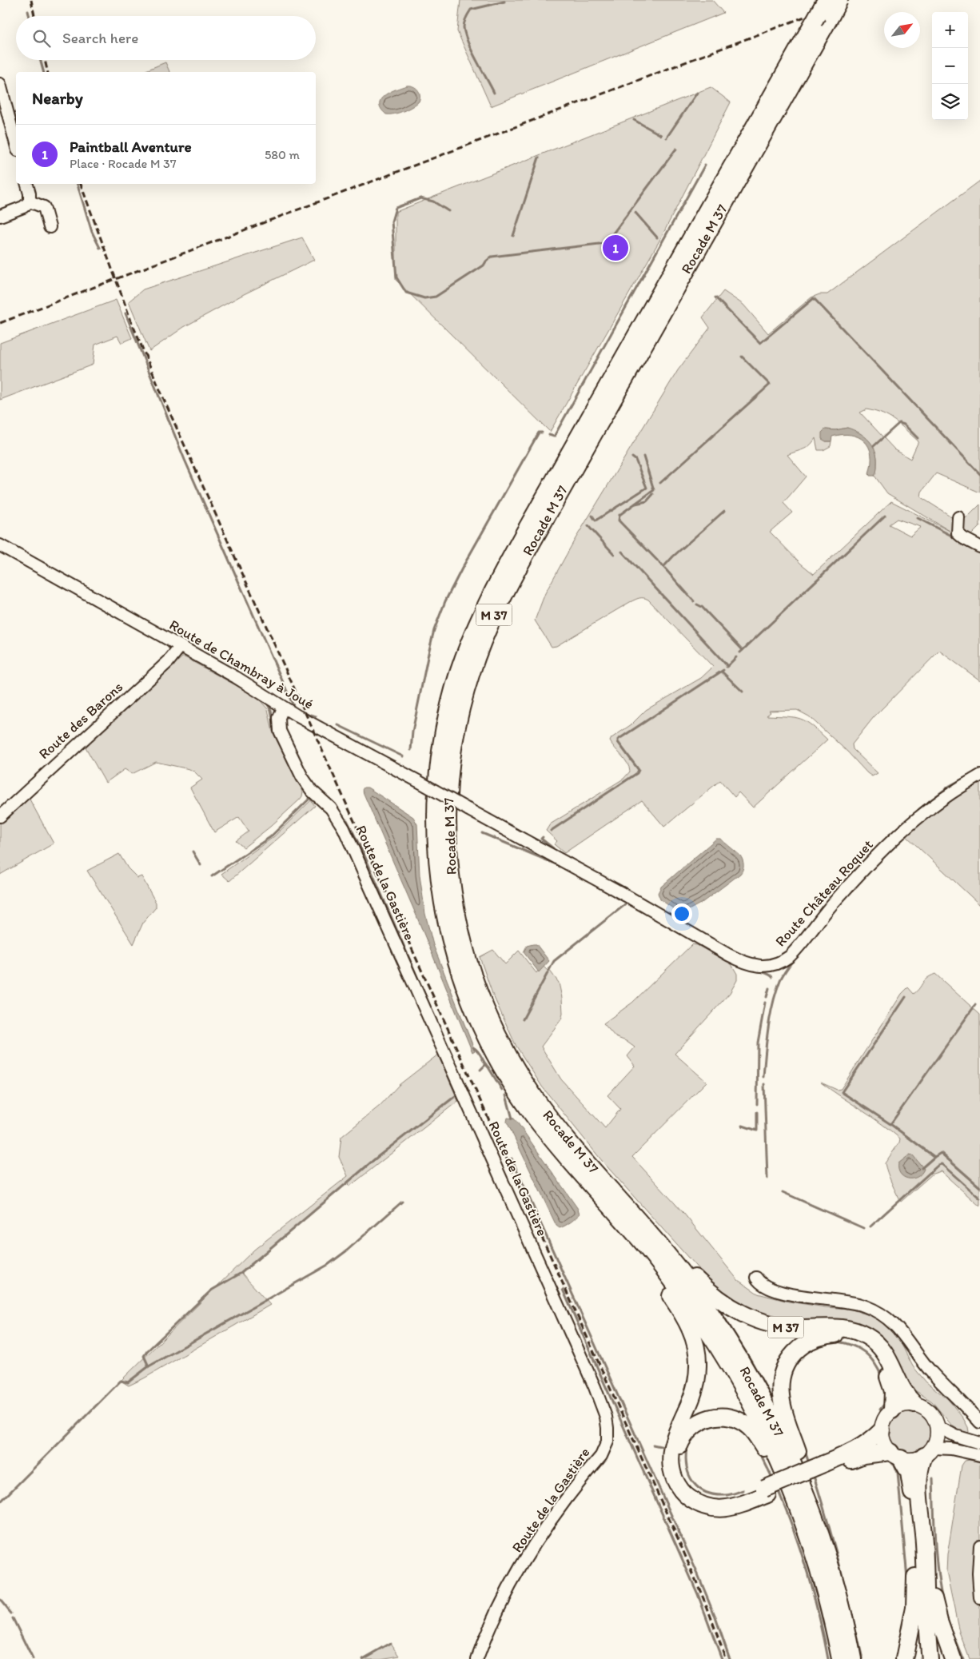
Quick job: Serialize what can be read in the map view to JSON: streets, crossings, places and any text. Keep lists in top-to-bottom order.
{
  "streets": {
    "highway": ["Rocade M 37", "M 37"],
    "street": [
      "Route de Chambray à Joué",
      "Route des Barons",
      "Route de la Gastière",
      "Route Château Roquet"
    ]
  },
  "crossings": [
    ["Rocade M 37", "M 37"],
    ["Route de Chambray à Joué", "Route des Barons"],
    ["Route de Chambray à Joué", "Route de la Gastière"],
    ["Route de Chambray à Joué", "Route Château Roquet"]
  ],
  "north": "top right",
  "page": {
    "map_buttons": ["+", "−"],
    "search": "Search here",
    "heading": "Nearby",
    "list": [
      {
        "mark": "1",
        "name": "Paintball Aventure",
        "note": "Place · Rocade M 37",
        "value": "580 m"
      }
    ],
    "pins": "1"
  }
}
